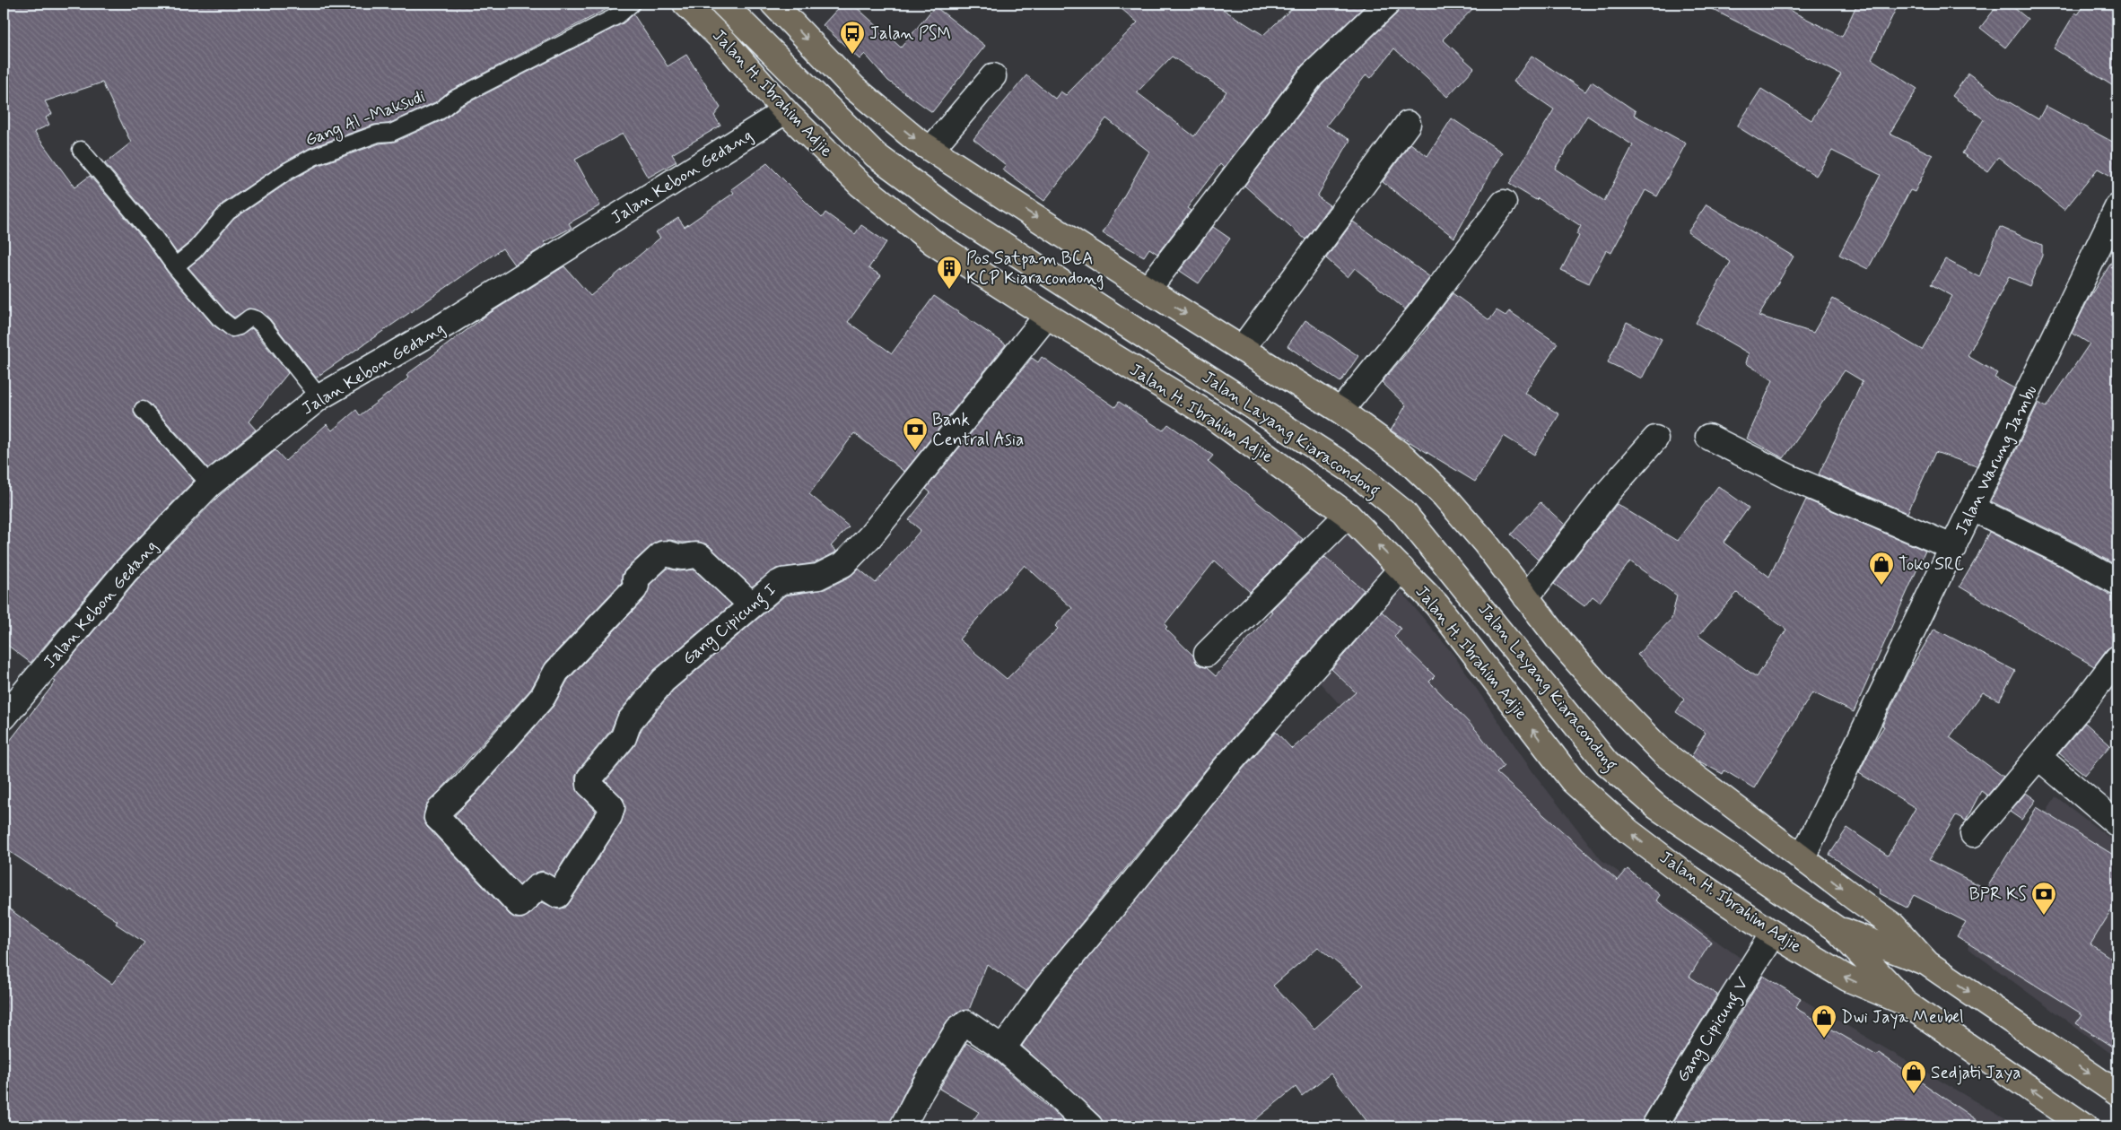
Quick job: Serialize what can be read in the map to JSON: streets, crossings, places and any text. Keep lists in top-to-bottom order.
{
  "streets": {
    "main road": ["Jalan H. Ibrahim Adjie", "Jalan Layang Kiaracondong"],
    "street": [
      "Jalan Kebon Gedang",
      "Jalan Warung Jambu",
      "Gang Cipicung I",
      "Gang Cipicung V"
    ],
    "lane": ["Gang Al -Maksudi"]
  },
  "crossings": [
    ["Jalan H. Ibrahim Adjie", "Jalan Kebon Gedang"],
    ["Jalan H. Ibrahim Adjie", "Jalan Layang Kiaracondong"],
    ["Jalan H. Ibrahim Adjie", "Gang Cipicung I"],
    ["Jalan H. Ibrahim Adjie", "Gang Cipicung V"]
  ],
  "places": {
    "bus stop": ["Jalan PSM"],
    "building": ["Pos Satpam BCA KCP Kiaracondong"],
    "bank": ["Bank Central Asia", "BPR KS"],
    "shop": ["Toko SRC", "Dwi Jaya Meubel", "Sedjati Jaya"]
  }
}
